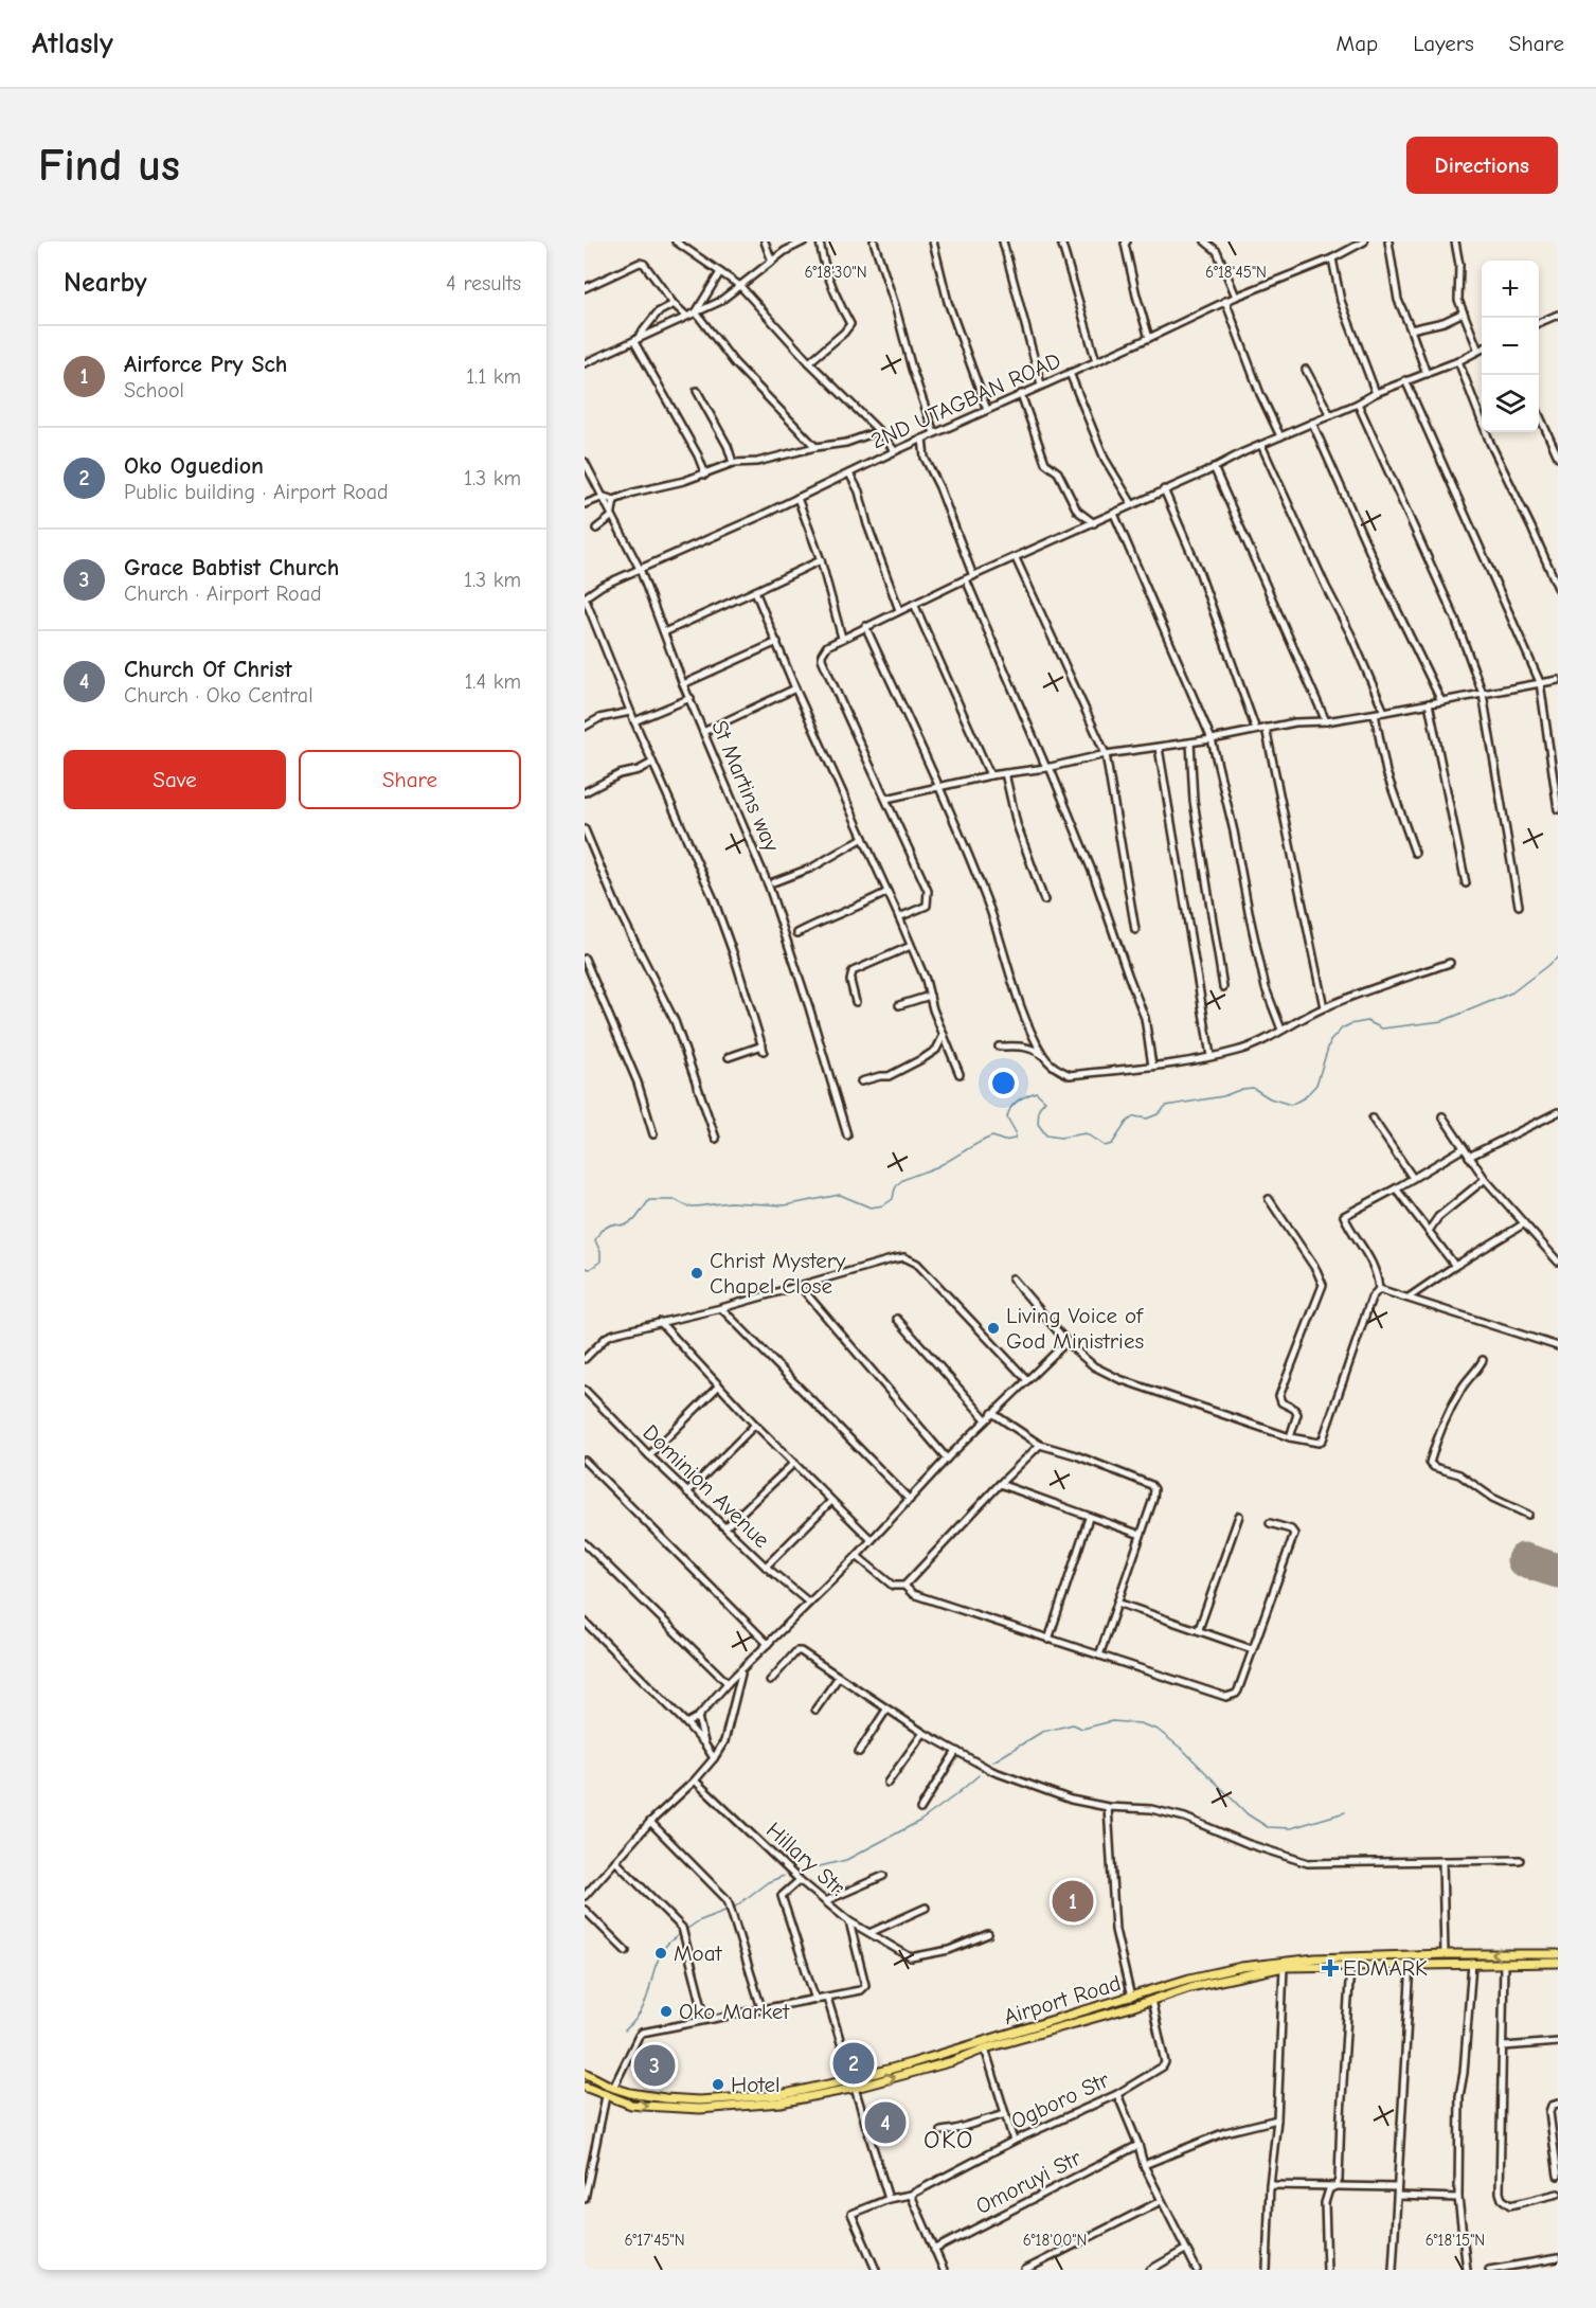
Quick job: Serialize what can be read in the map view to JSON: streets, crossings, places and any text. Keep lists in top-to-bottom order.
{
  "streets": {
    "main road": ["Airport Road"],
    "street": [
      "2ND UTAGBAN ROAD",
      "St Martins way",
      "Dominion Avenue",
      "Hillary Str.",
      "Ogboro Str",
      "Omoruyi Str"
    ]
  },
  "crossings": [
    ["2ND UTAGBAN ROAD", "St Martins way"],
    ["Airport Road", "Ogboro Str"]
  ],
  "districts": ["OKO"],
  "places": {
    "other": [
      "Christ Mystery Chapel Close",
      "Living Voice of God Ministries",
      "Moat",
      "Oko Market",
      "Hotel"
    ],
    "health": ["EDMARK"]
  },
  "page": {
    "header": "Atlasly",
    "nav": ["Map", "Layers", "Share"],
    "buttons": [
      "Directions",
      ["Save", "Share"]
    ],
    "title": "Find us",
    "heading": ["Nearby", "4 results"],
    "map_buttons": ["+", "−"],
    "list": [
      {
        "mark": "1",
        "name": "Airforce Pry Sch",
        "note": "School",
        "value": "1.1 km"
      },
      {
        "mark": "2",
        "name": "Oko Oguedion",
        "note": "Public building · Airport Road",
        "value": "1.3 km"
      },
      {
        "mark": "3",
        "name": "Grace Babtist Church",
        "note": "Church · Airport Road",
        "value": "1.3 km"
      },
      {
        "mark": "4",
        "name": "Church Of Christ",
        "note": "Church · Oko Central",
        "value": "1.4 km"
      }
    ],
    "pins": [
      "1",
      "2",
      "3",
      "4"
    ]
  },
  "coordinates": [
    "6°18'30\"N",
    "6°18'45\"N",
    "6°17'45\"N",
    "6°18'00\"N",
    "6°18'15\"N"
  ]
}
